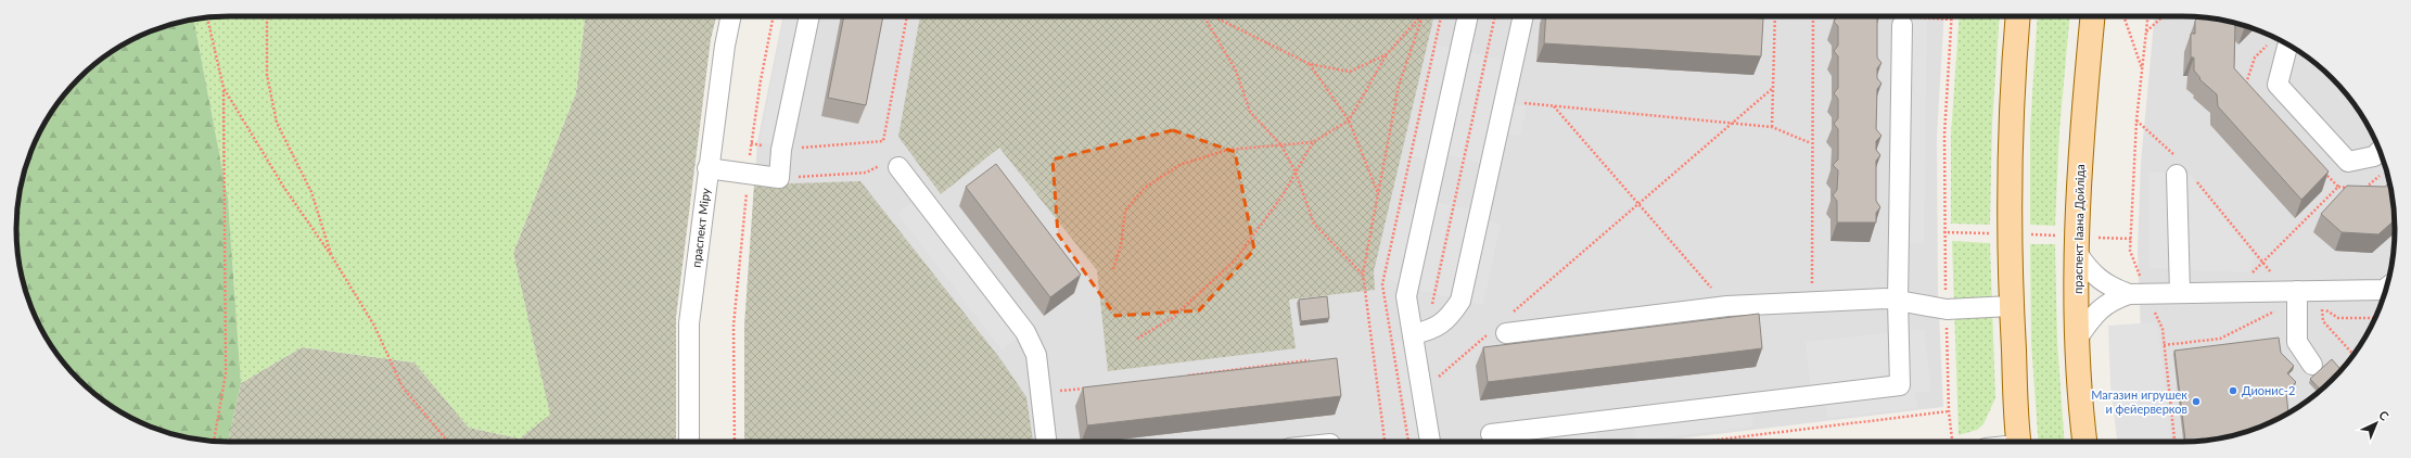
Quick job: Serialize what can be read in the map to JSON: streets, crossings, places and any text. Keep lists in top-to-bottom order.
{
  "streets": {
    "main road": ["праспект Іаана Дойліда"],
    "street": ["праспект Міру"]
  },
  "places": ["Дионис-2", "Магазин игрушек и фейерверков"],
  "north": "top right"
}
